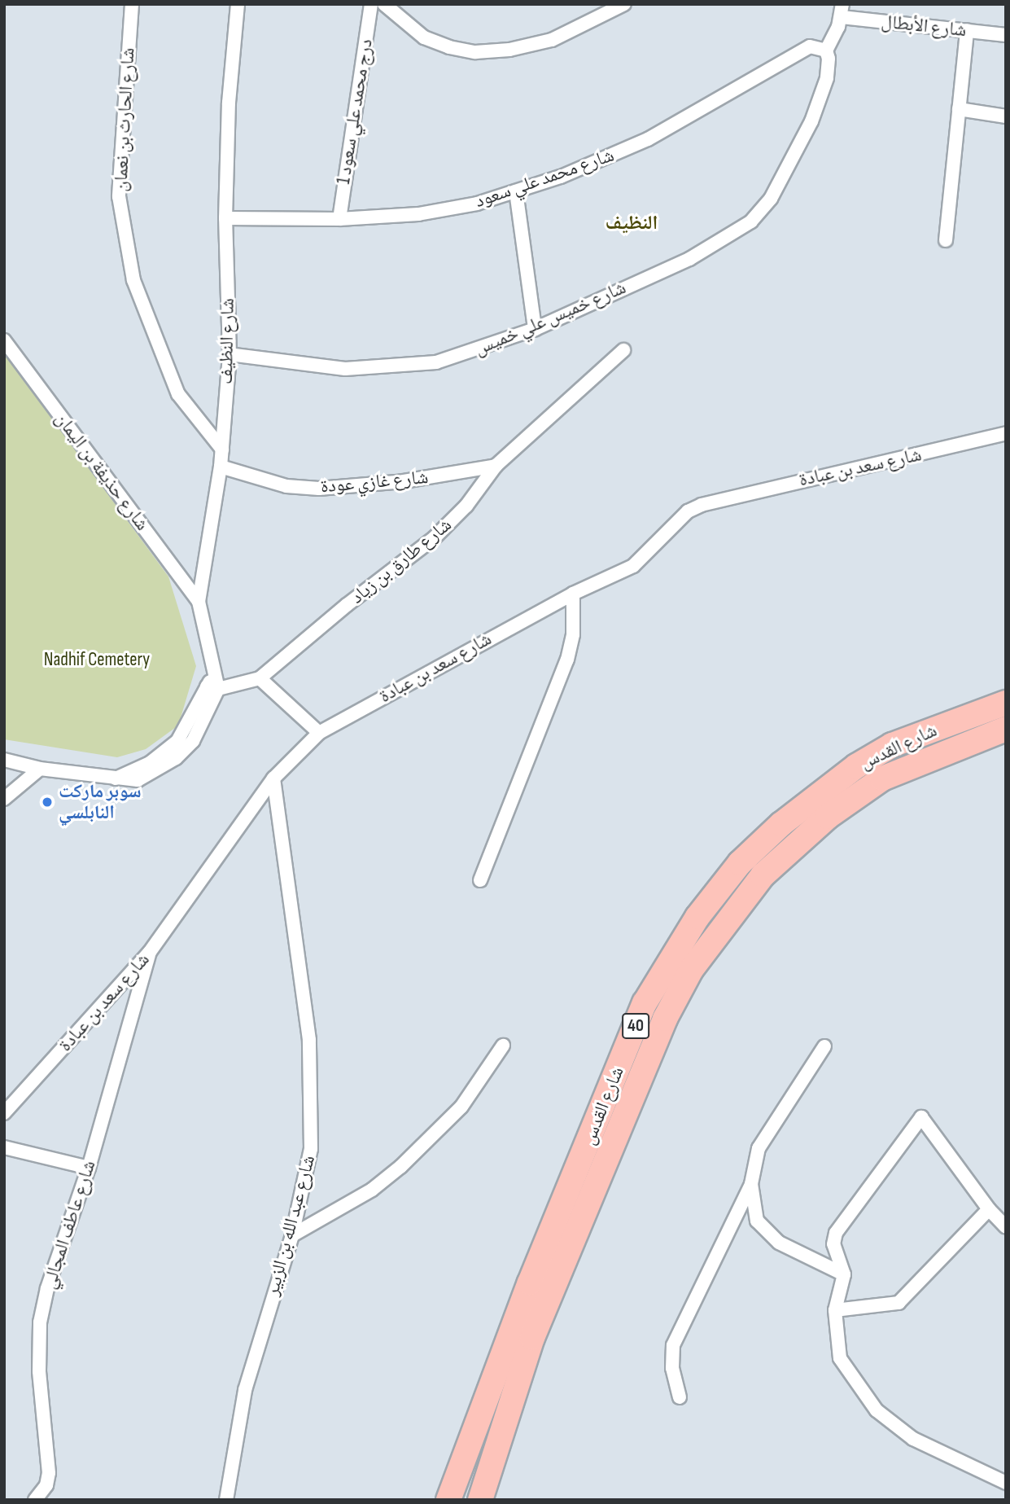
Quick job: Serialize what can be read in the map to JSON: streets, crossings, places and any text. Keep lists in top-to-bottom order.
{
  "streets": {
    "highway": ["شارع القدس", "40"],
    "street": [
      "شارع الأبطال",
      "درج محمد علي سعود 1",
      "شارع الحارث بن نعمان",
      "شارع محمد علي سعود",
      "شارع خميس علي خميس",
      "شارع النظيف",
      "شارع سعد بن عبادة",
      "شارع حذيفة بن اليمان",
      "شارع غازي عودة",
      "شارع طارق بن زياد",
      "شارع عاطف المجالي",
      "شارع عبد الله بن الزبير"
    ]
  },
  "crossings": [
    ["درج محمد علي سعود 1", "شارع محمد علي سعود"],
    ["شارع الحارث بن نعمان", "شارع النظيف"],
    ["شارع محمد علي سعود", "شارع خميس علي خميس"],
    ["شارع محمد علي سعود", "شارع النظيف"],
    ["شارع خميس علي خميس", "شارع النظيف"],
    ["شارع النظيف", "شارع حذيفة بن اليمان"],
    ["شارع النظيف", "شارع غازي عودة"],
    ["شارع النظيف", "شارع طارق بن زياد"],
    ["شارع سعد بن عبادة", "شارع عاطف المجالي"],
    ["شارع سعد بن عبادة", "شارع عبد الله بن الزبير"],
    ["شارع غازي عودة", "شارع طارق بن زياد"]
  ],
  "districts": ["النظيف"],
  "parks": ["Nadhif Cemetery"],
  "places": ["سوبر ماركت النابلسي"]
}
